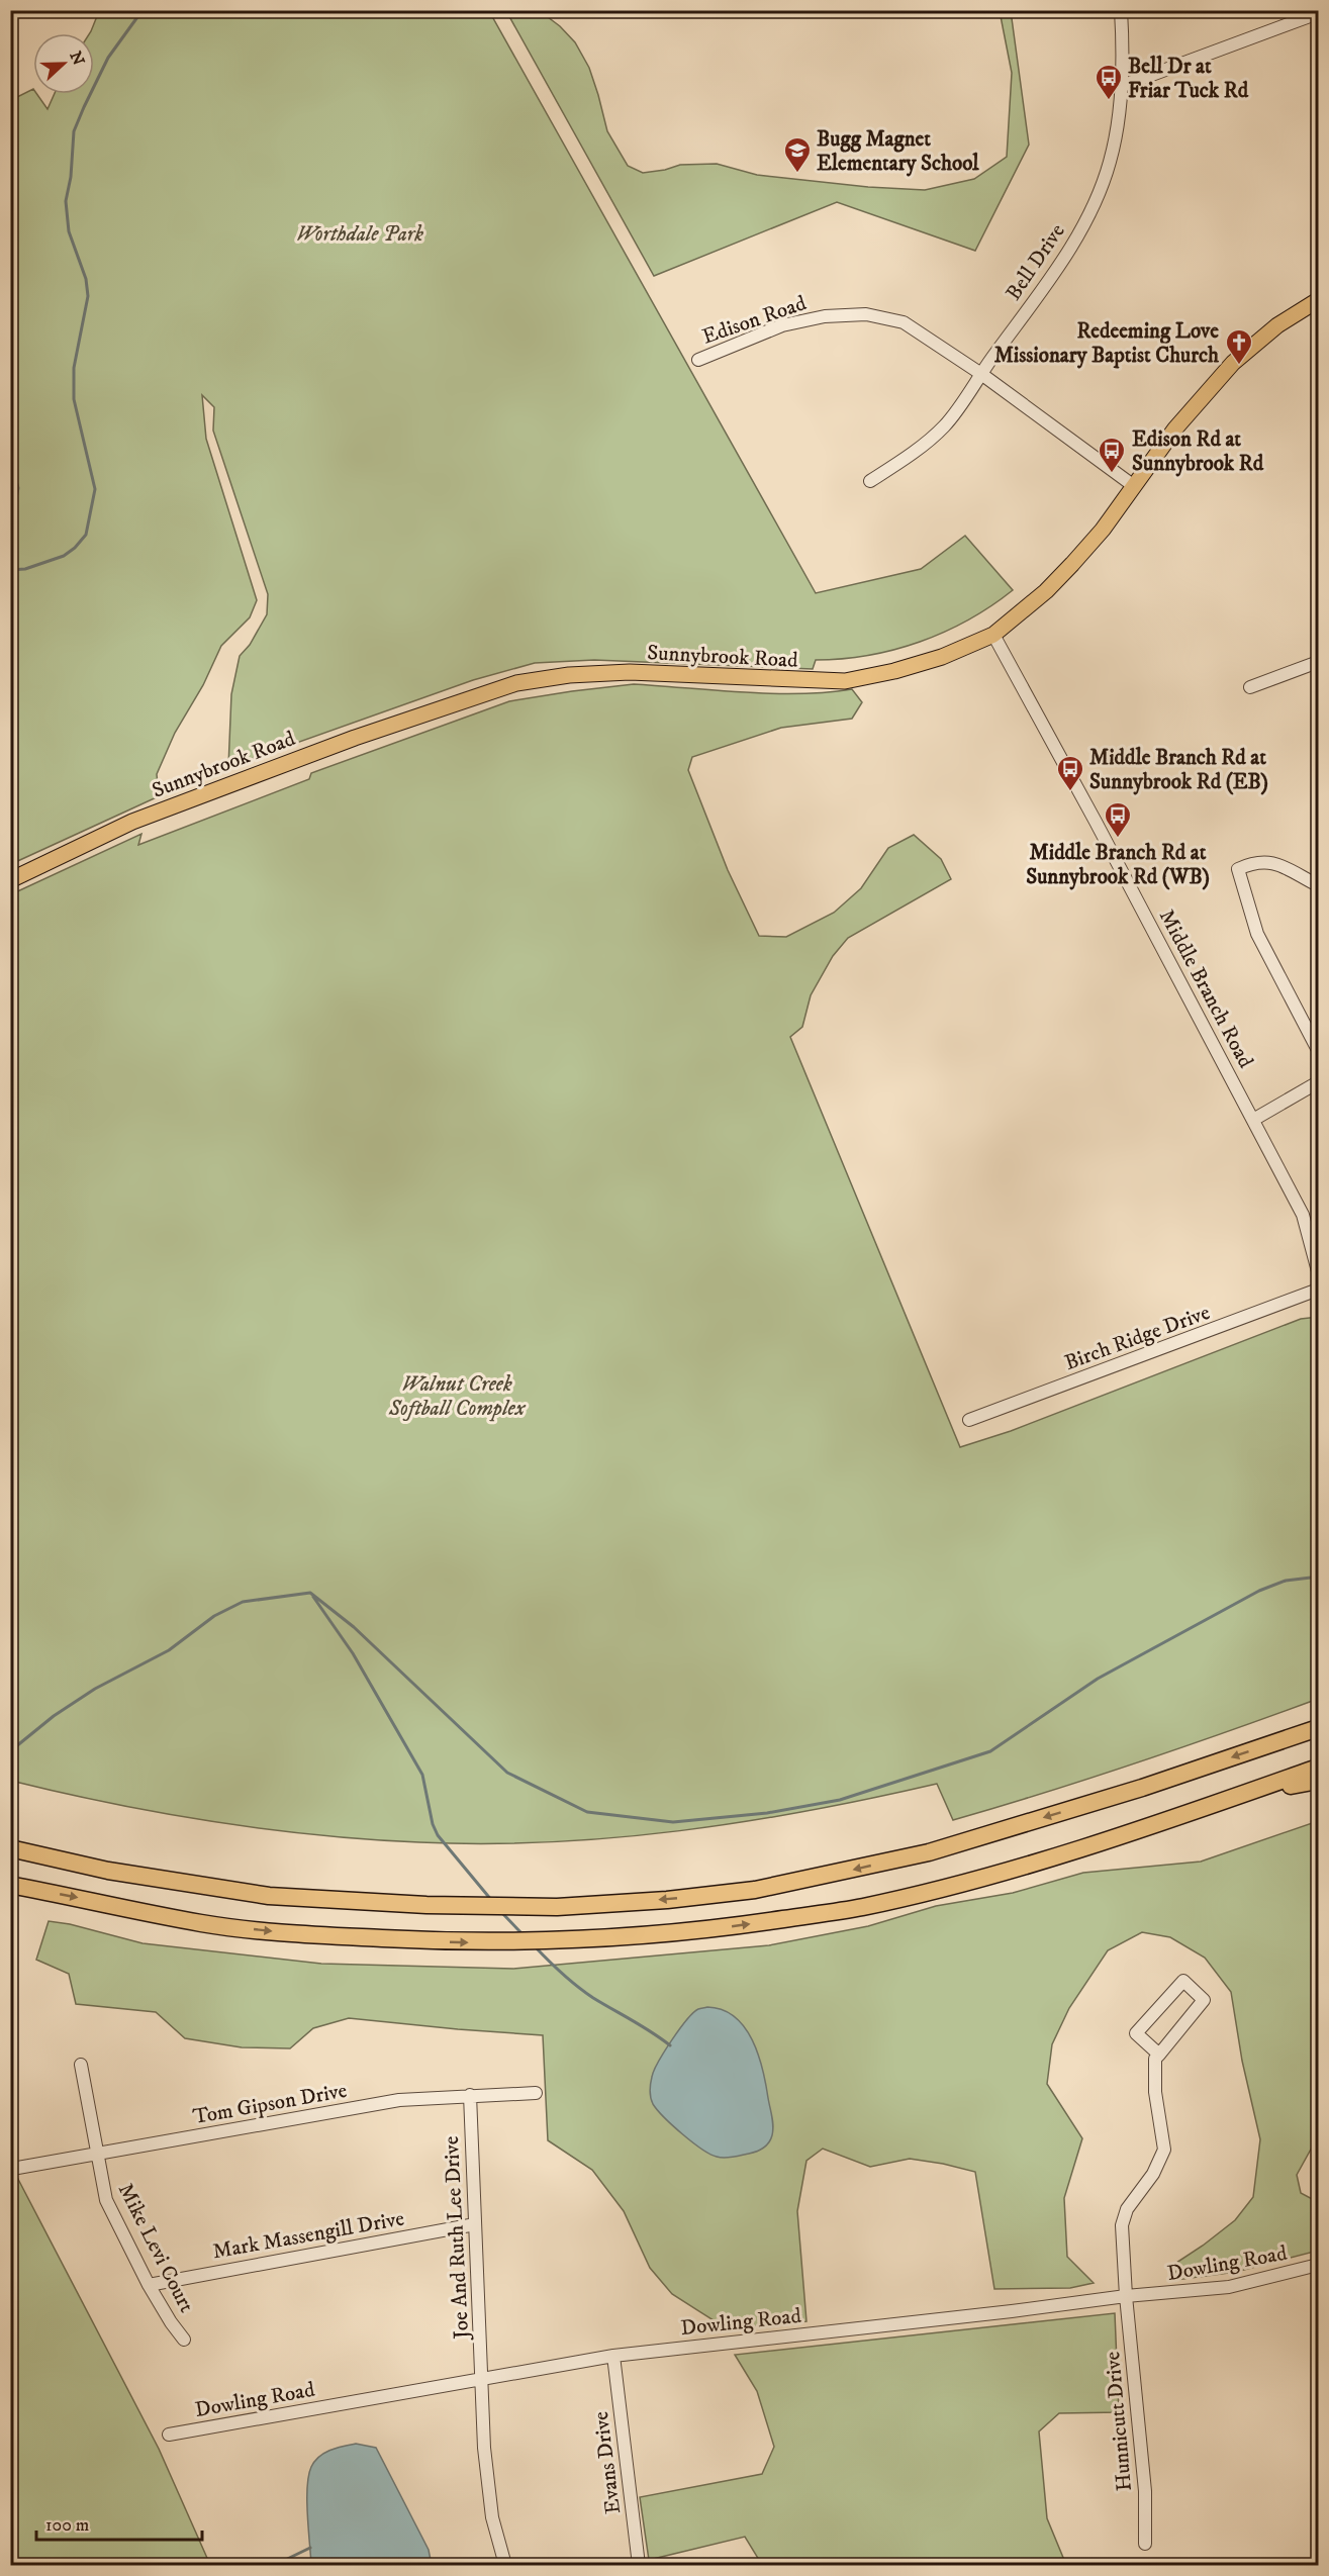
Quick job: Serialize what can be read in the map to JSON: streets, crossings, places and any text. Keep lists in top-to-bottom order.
{
  "streets": {
    "main road": ["Sunnybrook Road"],
    "street": [
      "Bell Drive",
      "Edison Road",
      "Middle Branch Road",
      "Birch Ridge Drive",
      "Tom Gipson Drive",
      "Mark Massengill Drive",
      "Joe And Ruth Lee Drive",
      "Mike Levi Court",
      "Dowling Road",
      "Hunnicutt Drive",
      "Evans Drive"
    ]
  },
  "crossings": [
    ["Bell Drive", "Edison Road"],
    ["Edison Road", "Sunnybrook Road"],
    ["Sunnybrook Road", "Middle Branch Road"],
    ["Tom Gipson Drive", "Joe And Ruth Lee Drive"],
    ["Tom Gipson Drive", "Mike Levi Court"],
    ["Mark Massengill Drive", "Joe And Ruth Lee Drive"],
    ["Mark Massengill Drive", "Mike Levi Court"],
    ["Joe And Ruth Lee Drive", "Dowling Road"],
    ["Dowling Road", "Hunnicutt Drive"],
    ["Dowling Road", "Evans Drive"]
  ],
  "parks": ["Worthdale Park", "Walnut Creek Softball Complex"],
  "places": {
    "bus stop": [
      "Bell Dr at Friar Tuck Rd",
      "Edison Rd at Sunnybrook Rd",
      "Middle Branch Rd at Sunnybrook Rd (EB)",
      "Middle Branch Rd at Sunnybrook Rd (WB)"
    ],
    "school or university": ["Bugg Magnet Elementary School"],
    "church": ["Redeeming Love Missionary Baptist Church"]
  },
  "scale_bar": "100 m",
  "north": "right"
}
